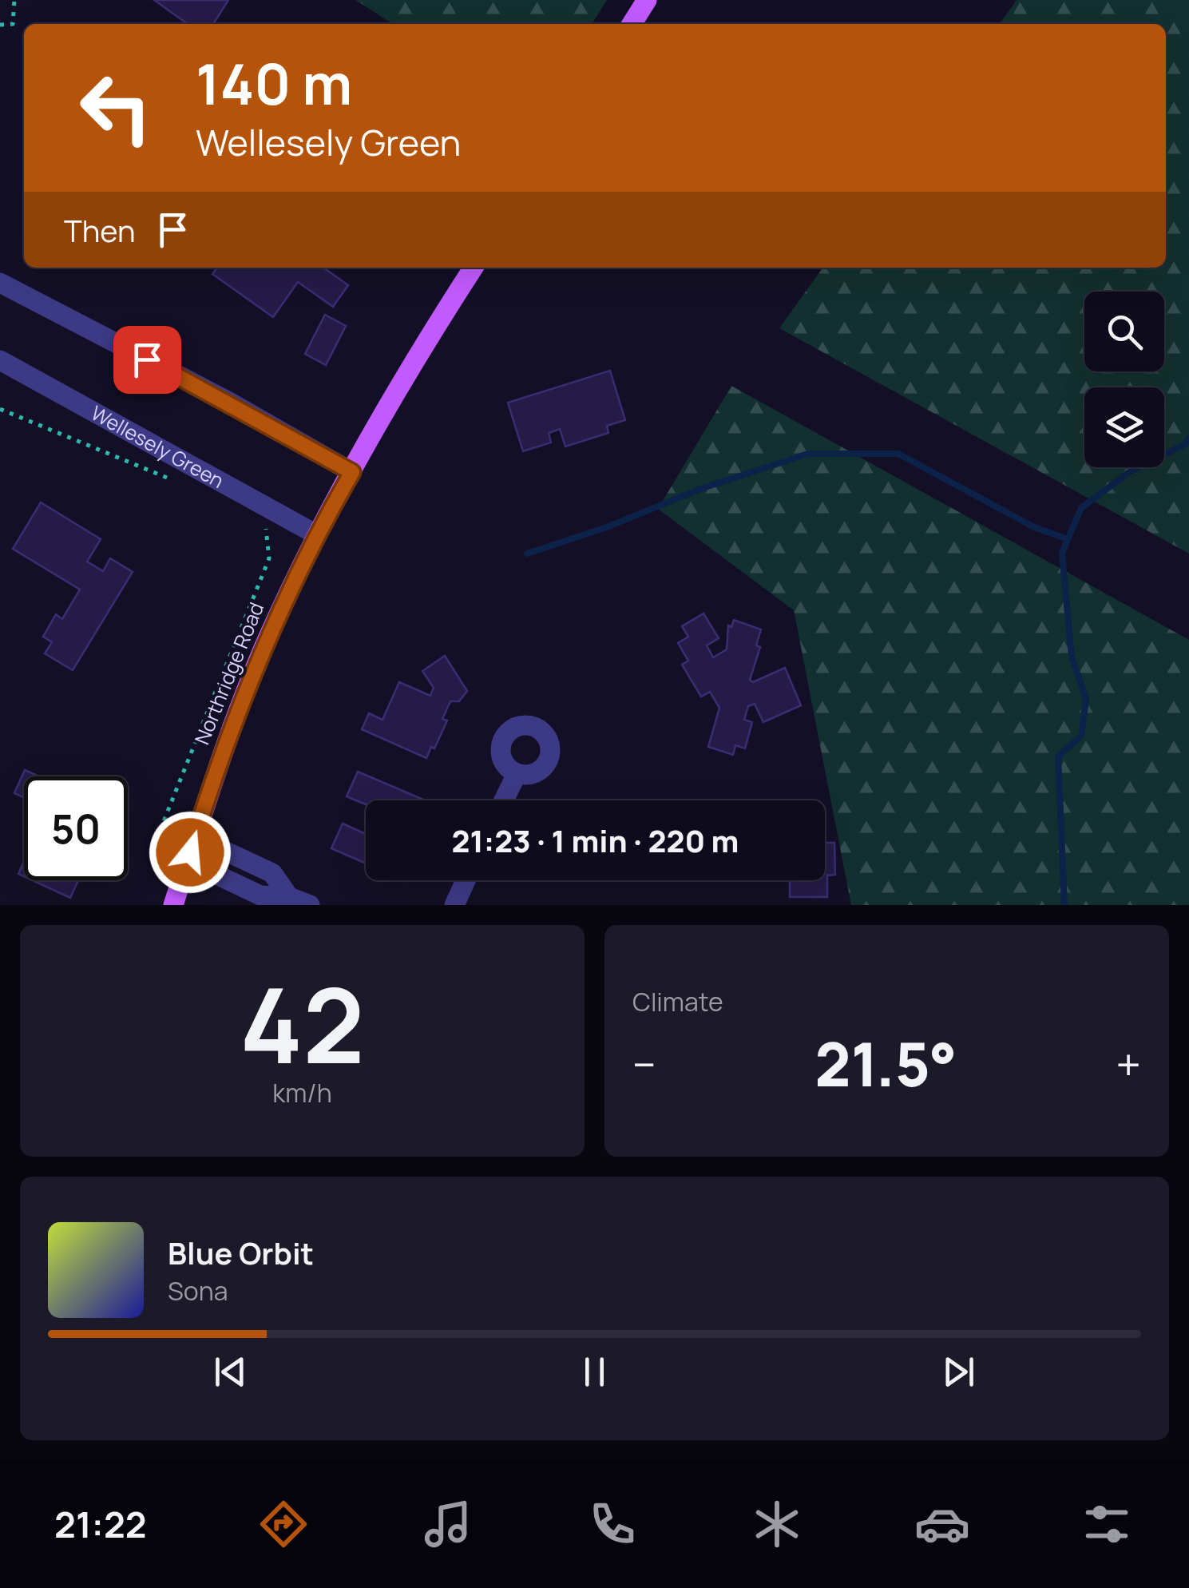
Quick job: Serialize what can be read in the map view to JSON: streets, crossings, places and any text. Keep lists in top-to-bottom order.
{
  "streets": {
    "main road": ["Northridge Road"],
    "street": ["Wellesely Green"]
  },
  "crossings": [
    ["Wellesely Green", "Northridge Road"]
  ],
  "page": {
    "turn": ["140 m", "Wellesely Green"],
    "then": "Then",
    "limit": "50",
    "trip": "21:23 · 1 min · 220 m",
    "tile": [
      ["42", "km/h"],
      "Climate"
    ],
    "heat": ["−", "21.5°", "+"],
    "song": ["Blue Orbit", "Sona"],
    "tabs": "21:22"
  }
}
